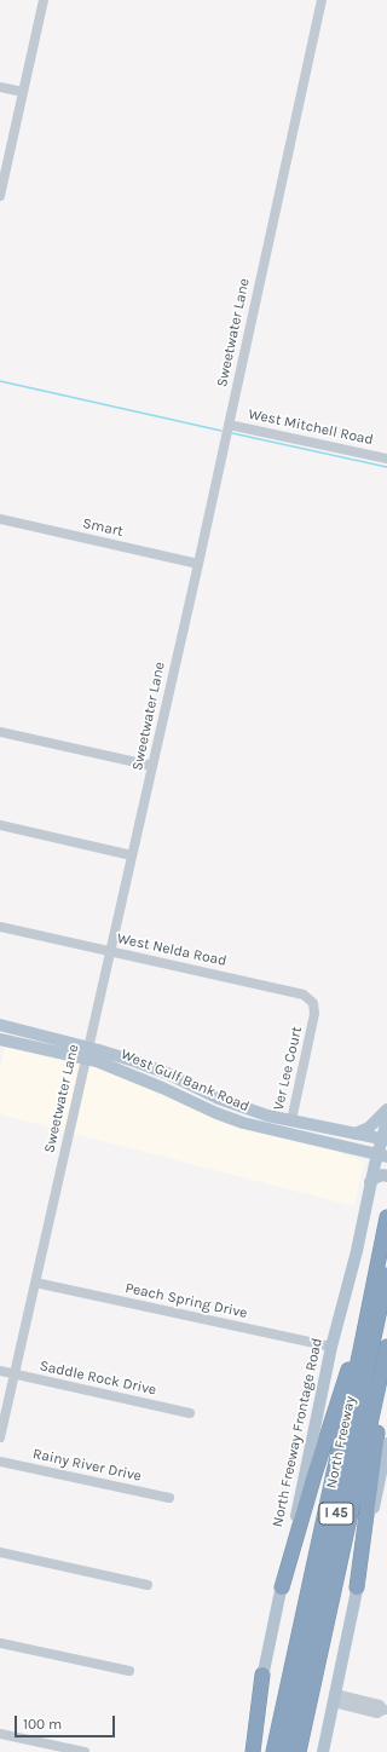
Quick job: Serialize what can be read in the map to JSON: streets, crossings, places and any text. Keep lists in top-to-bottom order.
{
  "streets": {
    "highway": ["North Freeway", "I 45"],
    "main road": ["West Gulf Bank Road", "North Freeway Frontage Road"],
    "street": [
      "Sweetwater Lane",
      "West Mitchell Road",
      "Smart",
      "West Nelda Road",
      "Ver Lee Court",
      "Peach Spring Drive",
      "Saddle Rock Drive",
      "Rainy River Drive"
    ]
  },
  "crossings": [
    ["Sweetwater Lane", "West Mitchell Road"],
    ["Sweetwater Lane", "Smart"],
    ["Sweetwater Lane", "West Nelda Road"],
    ["Sweetwater Lane", "West Gulf Bank Road"],
    ["Sweetwater Lane", "Peach Spring Drive"],
    ["Sweetwater Lane", "Saddle Rock Drive"],
    ["West Nelda Road", "Ver Lee Court"],
    ["Ver Lee Court", "West Gulf Bank Road"],
    ["West Gulf Bank Road", "North Freeway Frontage Road"],
    ["Peach Spring Drive", "North Freeway Frontage Road"]
  ],
  "scale_bar": "100 m"
}
